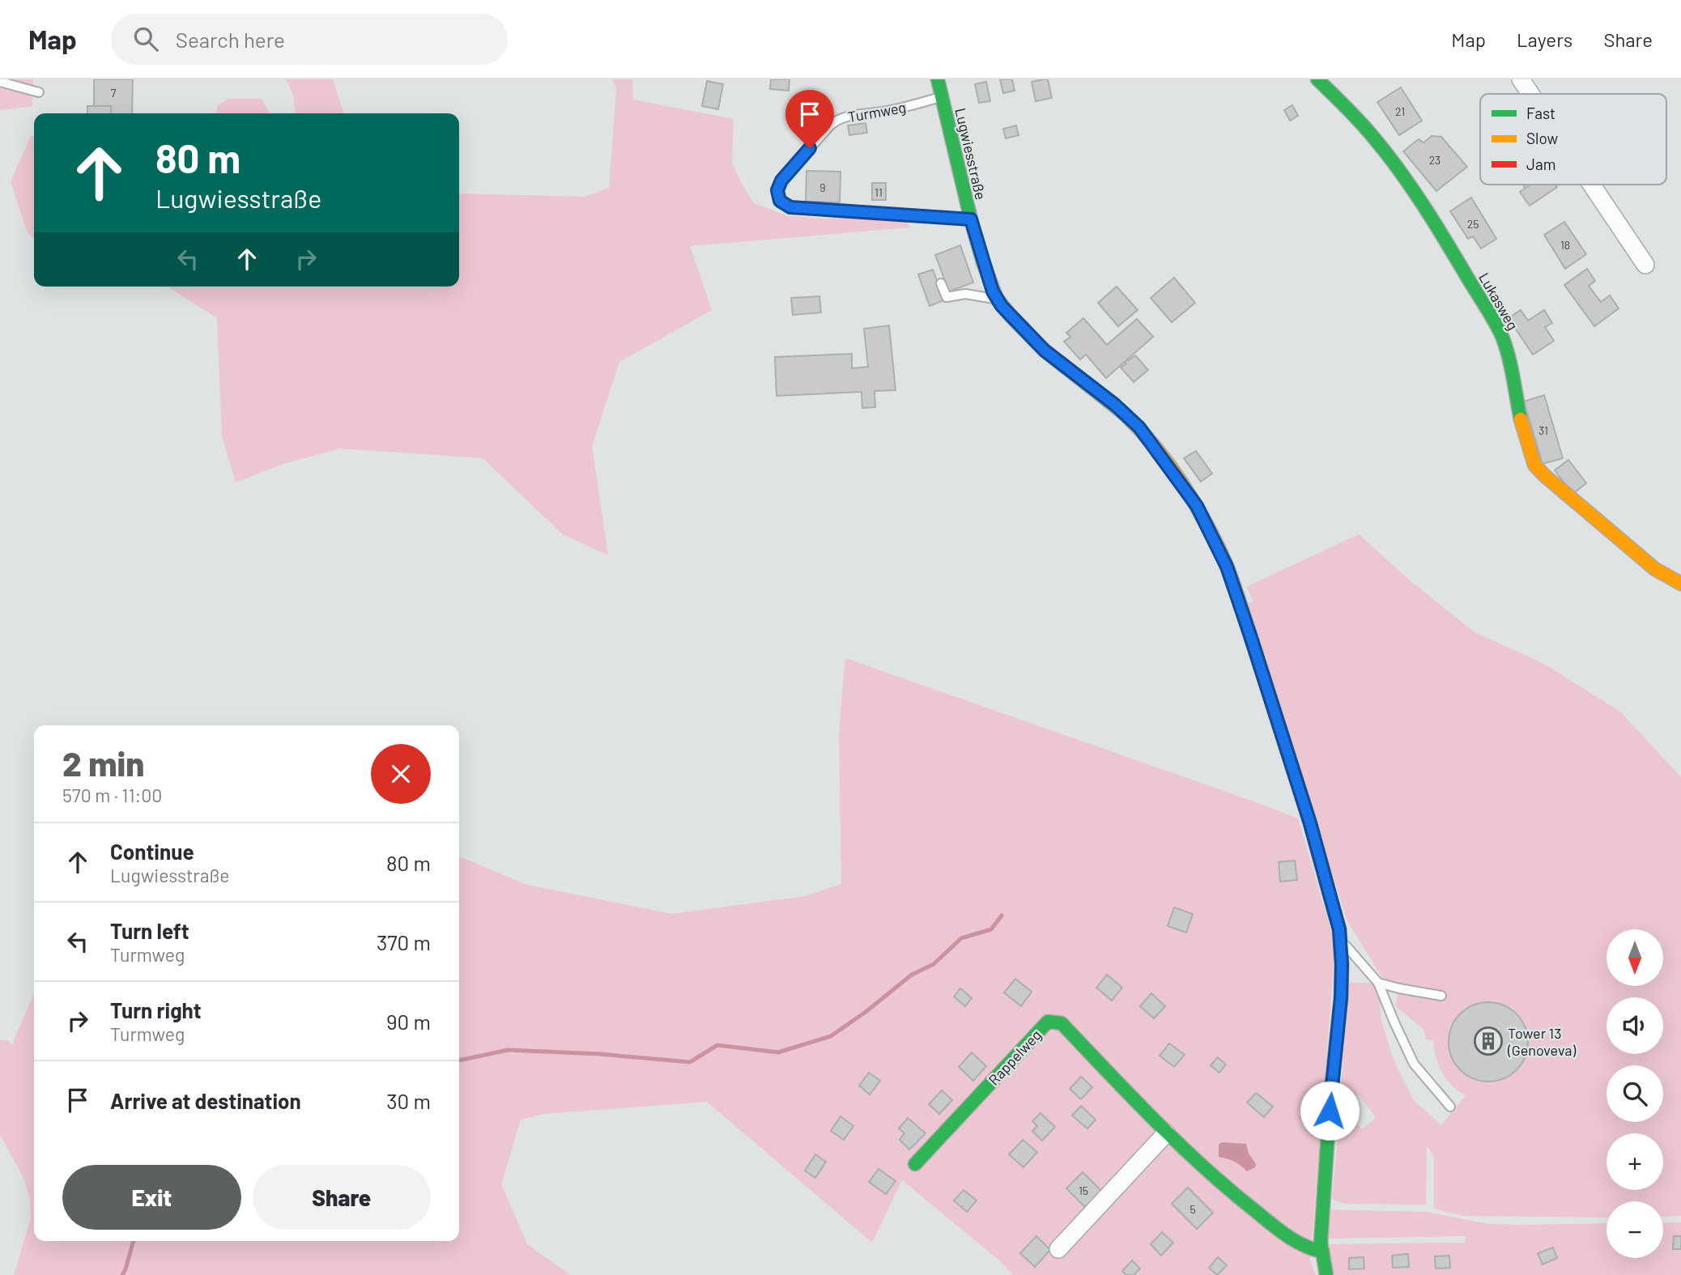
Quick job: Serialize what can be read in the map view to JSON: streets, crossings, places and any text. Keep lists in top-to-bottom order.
{
  "streets": {
    "street": ["Lugwiesstraße", "Lukasweg", "Rappelweg"],
    "lane": ["Turmweg"]
  },
  "crossings": [
    ["Turmweg", "Lugwiesstraße"],
    ["Lugwiesstraße", "Rappelweg"]
  ],
  "places": {
    "building": ["Tower 13 (Genoveva)"]
  },
  "house_numbers": [
    "7",
    "21",
    "23",
    "9",
    "11",
    "25",
    "18",
    "31",
    "15",
    "5"
  ],
  "legend": ["Fast", "Slow", "Jam"],
  "north": "bottom",
  "page": {
    "header": "Map",
    "search": "Search here",
    "nav": ["Map", "Layers", "Share"],
    "turn": ["80 m", "Lugwiesstraße"],
    "heading": ["2 min", "570 m · 11:00"],
    "list": [
      {
        "name": "Continue",
        "note": "Lugwiesstraße",
        "value": "80 m"
      },
      {
        "name": "Turn left",
        "note": "Turmweg",
        "value": "370 m"
      },
      {
        "name": "Turn right",
        "note": "Turmweg",
        "value": "90 m"
      },
      {
        "name": "Arrive at destination",
        "value": "30 m"
      }
    ],
    "map_buttons": ["+", "−"],
    "buttons": ["Exit", "Share"]
  }
}
